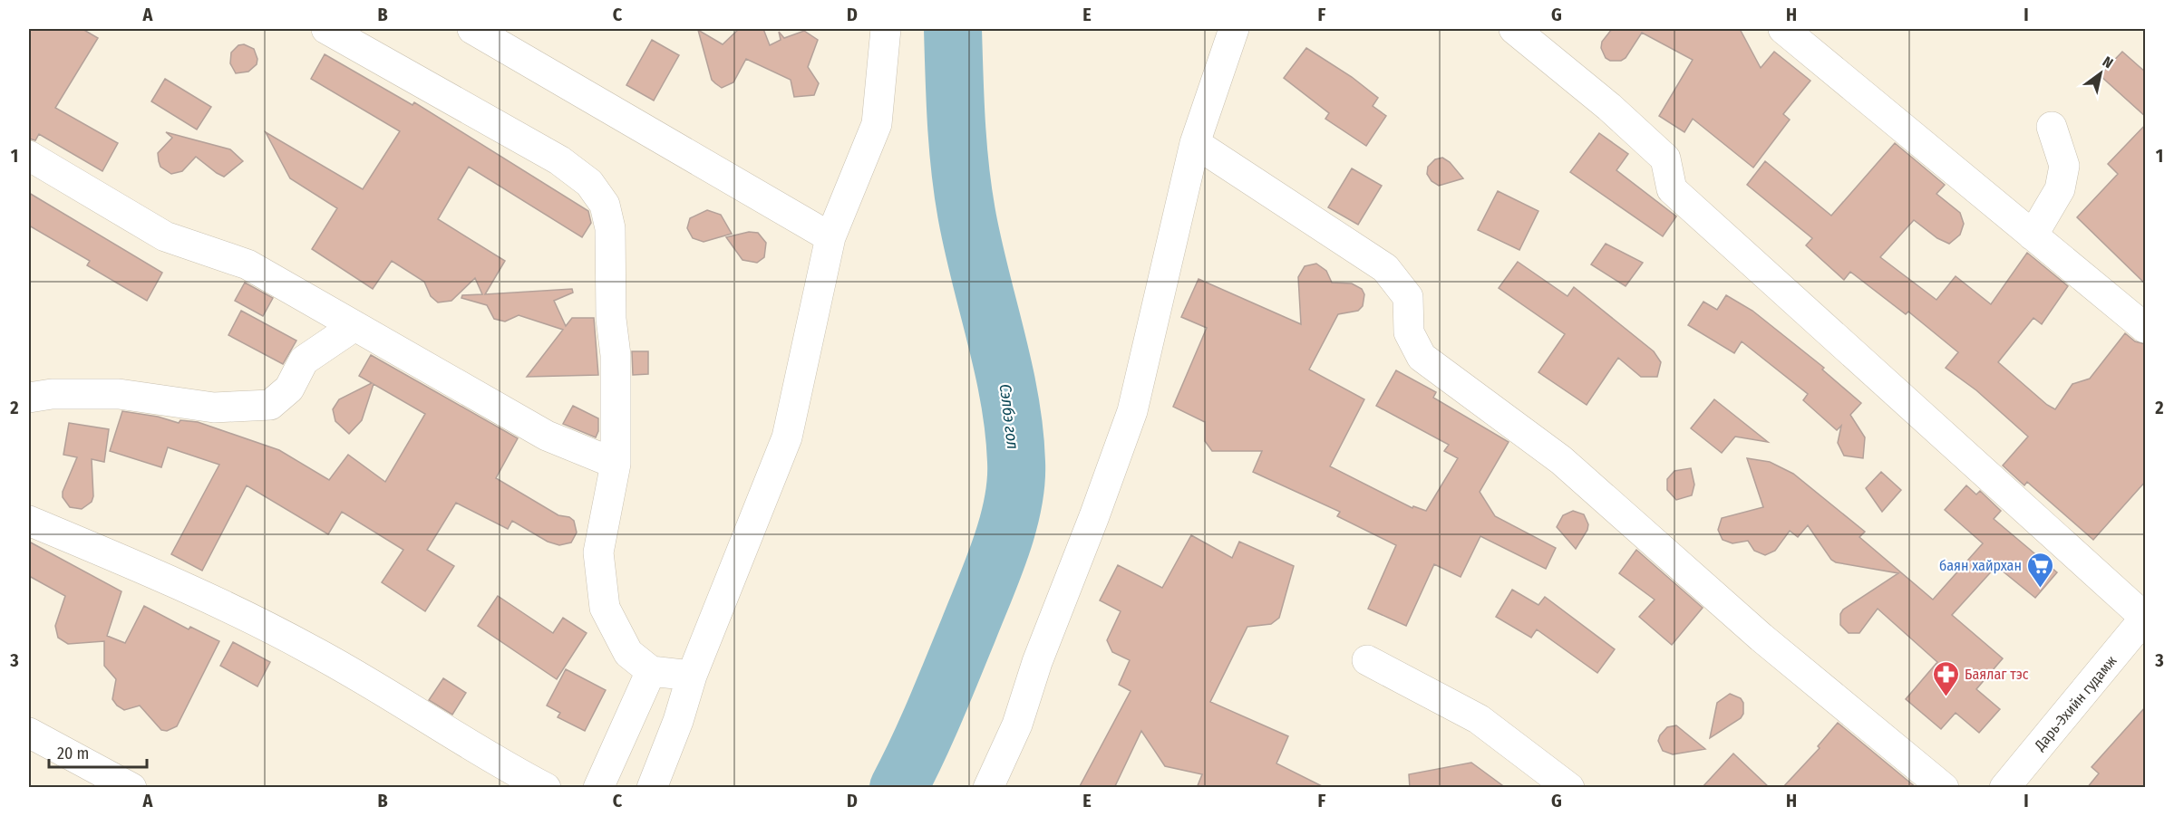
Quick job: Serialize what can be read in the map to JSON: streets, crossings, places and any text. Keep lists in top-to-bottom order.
{
  "streets": {
    "street": ["Дарь-Эхийн гудамж"]
  },
  "water": ["Сэлбэ гол"],
  "places": {
    "supermarket": ["баян хайрхан"],
    "pharmacy": ["Баялаг тэс"]
  },
  "scale_bar": "20 m",
  "north": "top right",
  "grid": {
    "columns": [
      "A",
      "B",
      "C",
      "D",
      "E",
      "F",
      "G",
      "H",
      "I"
    ],
    "rows": ["1", "2", "3"]
  }
}
